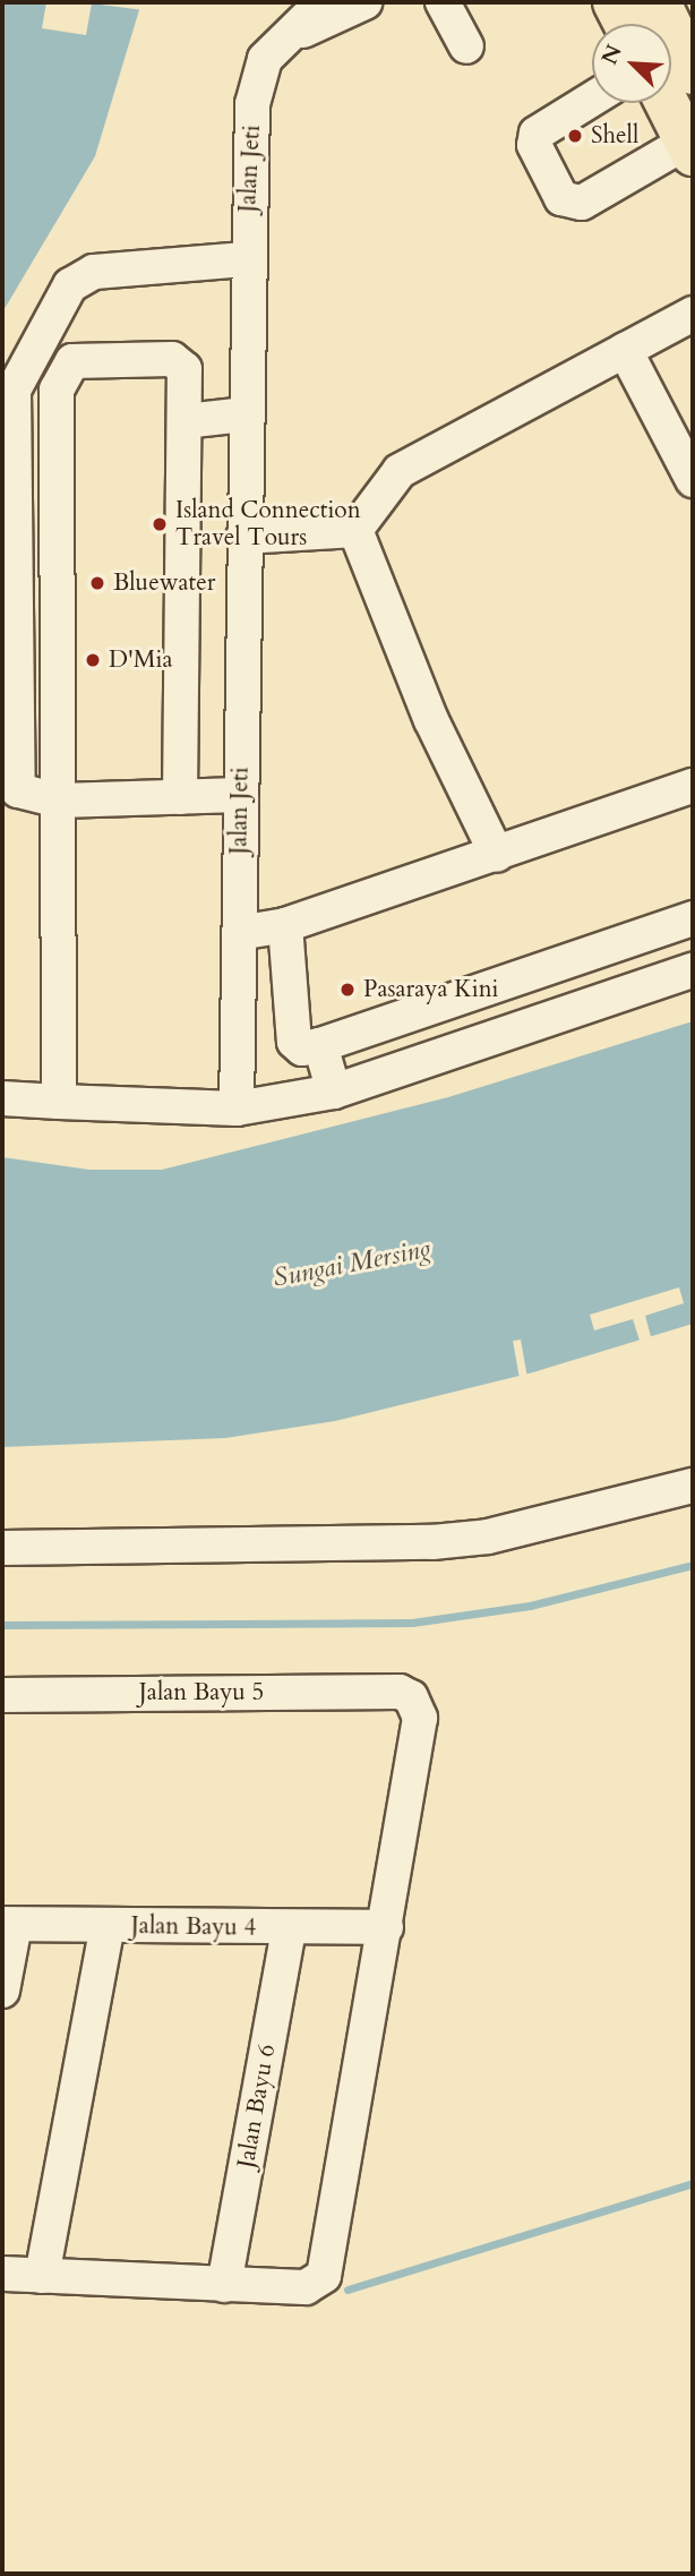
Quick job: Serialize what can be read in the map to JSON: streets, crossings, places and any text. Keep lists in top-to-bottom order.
{
  "streets": {
    "street": [
      "Jalan Jeti",
      "Jalan Bayu 5",
      "Jalan Bayu 4",
      "Jalan Bayu 6"
    ]
  },
  "crossings": [
    ["Jalan Bayu 5", "Jalan Bayu 4"],
    ["Jalan Bayu 4", "Jalan Bayu 6"]
  ],
  "water": ["Sungai Mersing"],
  "places": [
    "Shell",
    "Island Connection Travel Tours",
    "Bluewater",
    "D'Mia",
    "Pasaraya Kini"
  ],
  "north": "top left"
}
